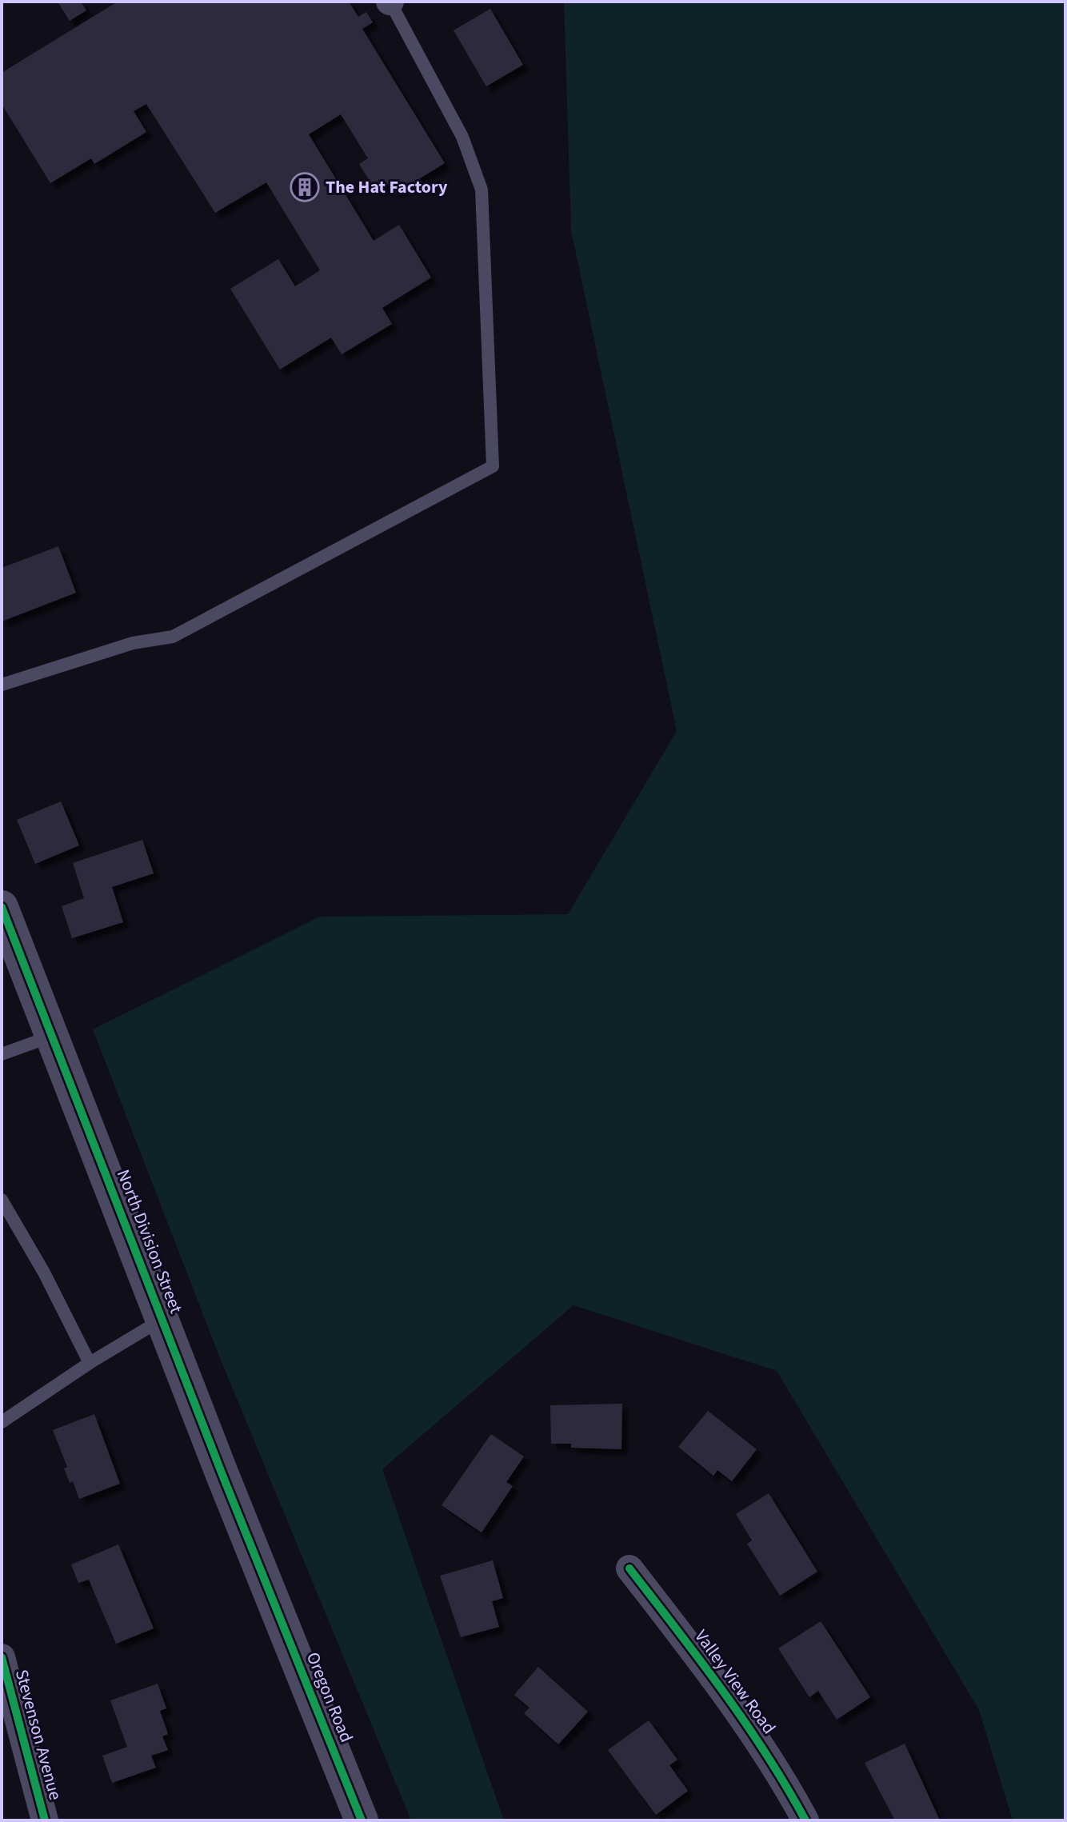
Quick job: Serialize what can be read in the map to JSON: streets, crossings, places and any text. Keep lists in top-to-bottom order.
{
  "streets": {
    "street": [
      "North Division Street",
      "Valley View Road",
      "Oregon Road",
      "Stevenson Avenue"
    ]
  },
  "crossings": [
    ["North Division Street", "Oregon Road"]
  ],
  "places": {
    "building": ["The Hat Factory"]
  }
}
